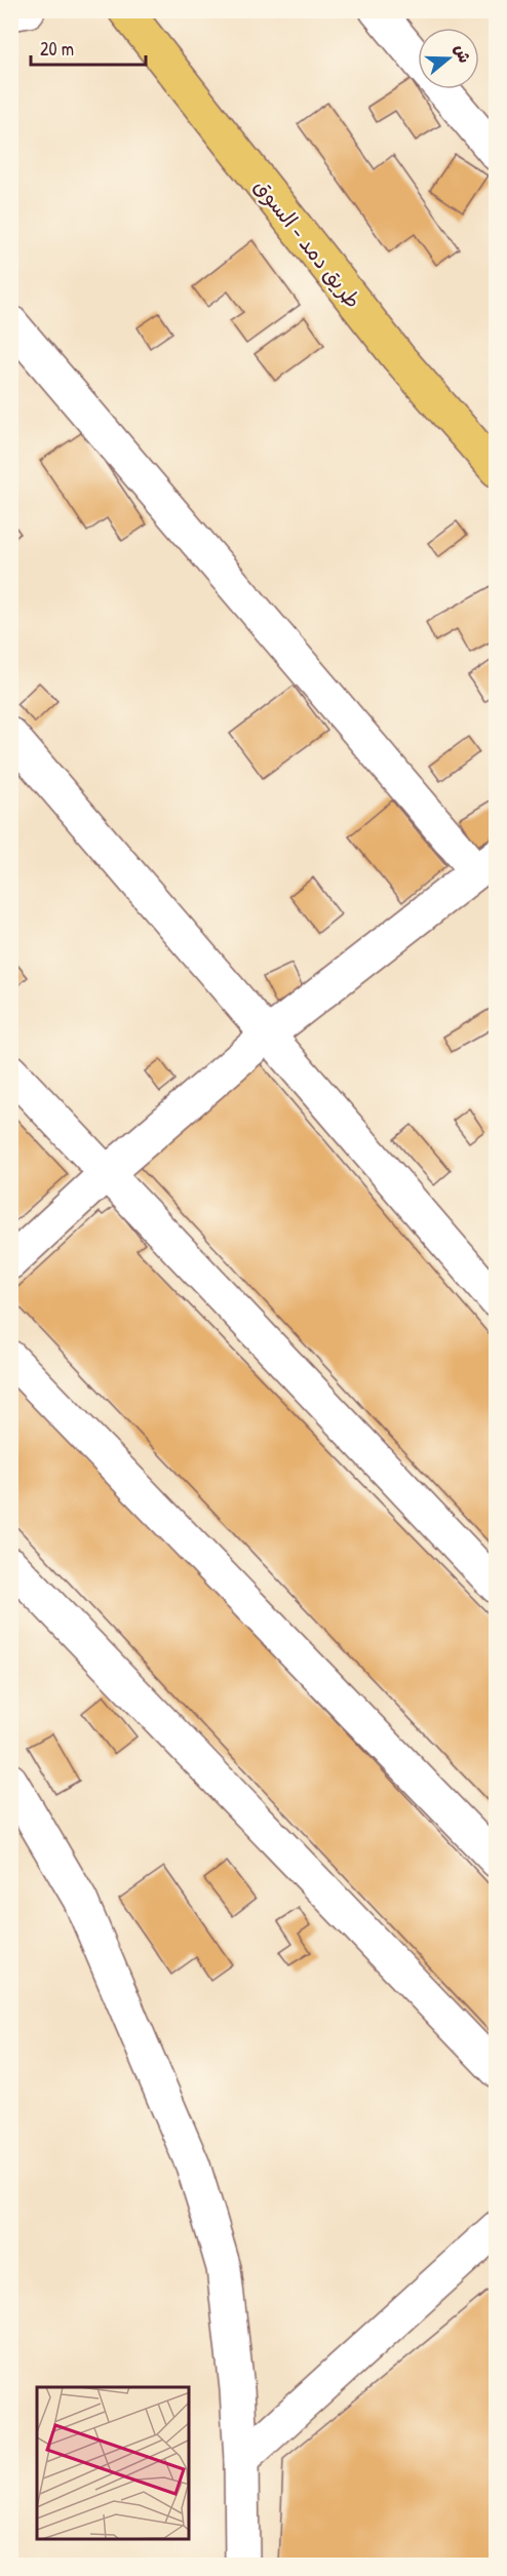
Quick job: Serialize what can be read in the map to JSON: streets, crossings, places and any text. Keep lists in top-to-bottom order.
{
  "streets": {
    "main road": ["طريق دمد - السوق"]
  },
  "scale_bar": "20 m",
  "north": "right"
}
